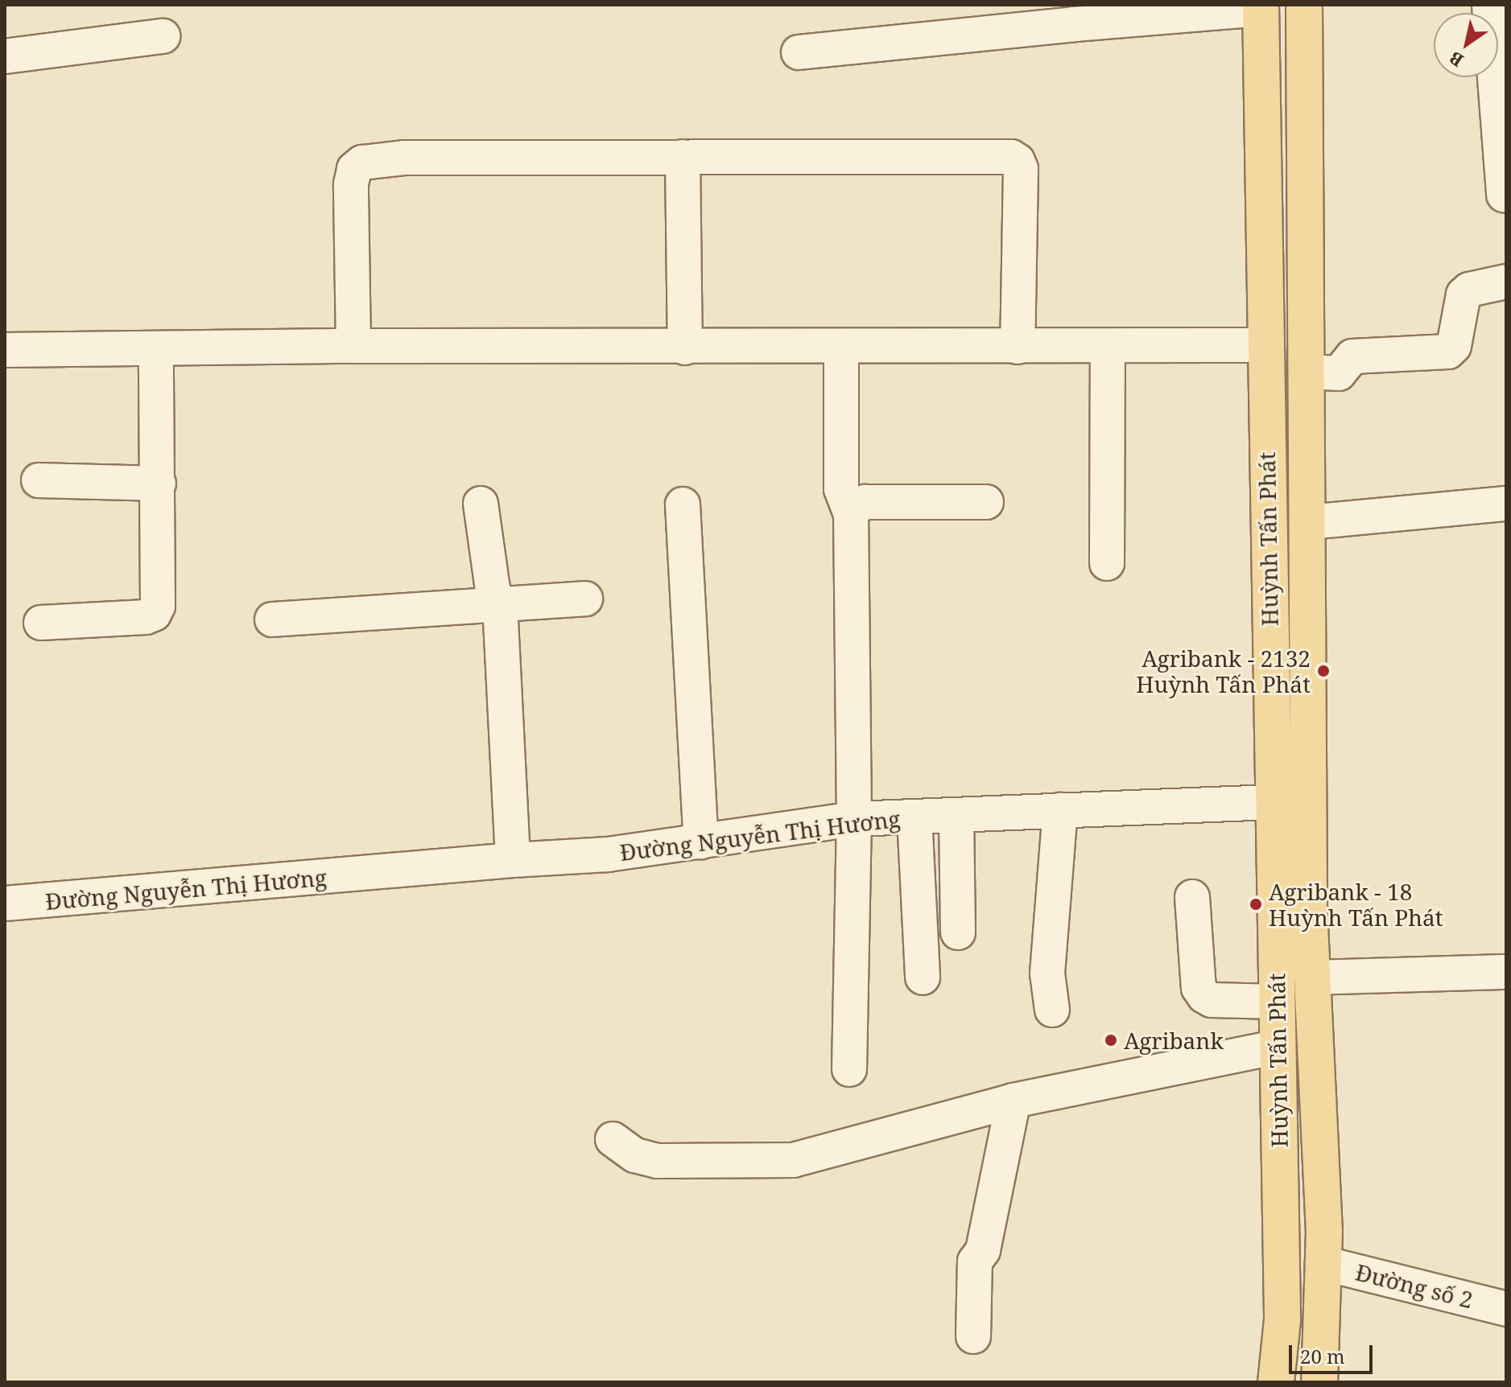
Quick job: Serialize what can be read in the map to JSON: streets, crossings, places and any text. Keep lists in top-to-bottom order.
{
  "streets": {
    "main road": ["Huỳnh Tấn Phát"],
    "street": ["Đường Nguyễn Thị Hương", "Đường số 2"]
  },
  "crossings": [
    ["Huỳnh Tấn Phát", "Đường Nguyễn Thị Hương"],
    ["Huỳnh Tấn Phát", "Đường số 2"]
  ],
  "places": ["Agribank - 2132 Huỳnh Tấn Phát", "Agribank - 18 Huỳnh Tấn Phát", "Agribank"],
  "scale_bar": "20 m",
  "north": "bottom left"
}
